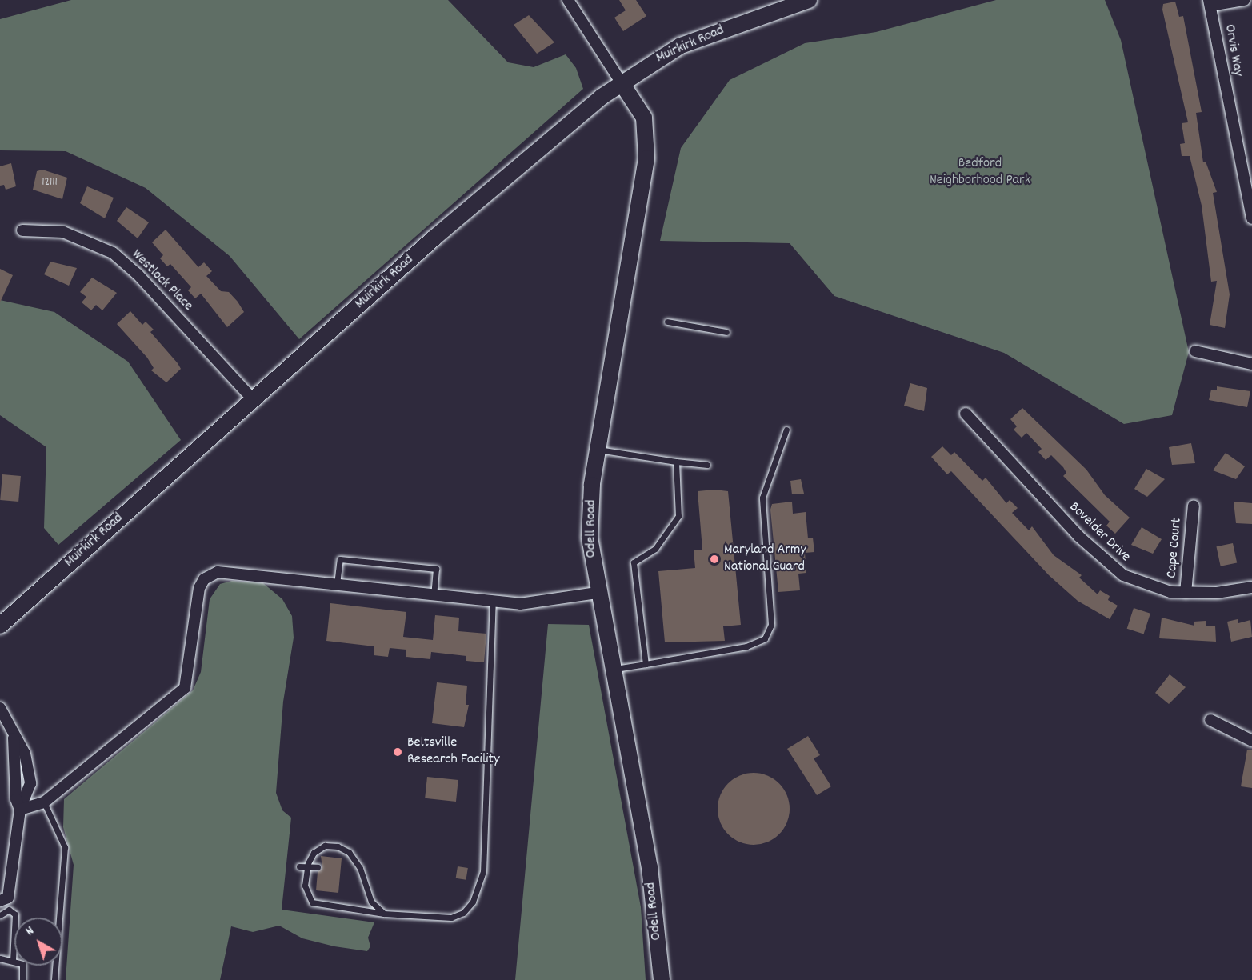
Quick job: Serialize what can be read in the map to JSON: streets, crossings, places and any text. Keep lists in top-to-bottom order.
{
  "streets": {
    "main road": ["Muirkirk Road", "Odell Road"],
    "street": [
      "Orvis Way",
      "Westlock Place",
      "Bovelder Drive",
      "Cape Court"
    ]
  },
  "crossings": [
    ["Muirkirk Road", "Westlock Place"],
    ["Muirkirk Road", "Odell Road"],
    ["Bovelder Drive", "Cape Court"]
  ],
  "parks": ["Bedford Neighborhood Park"],
  "places": ["Maryland Army National Guard", "Beltsville Research Facility"],
  "house_numbers": ["12111"],
  "north": "top left"
}
